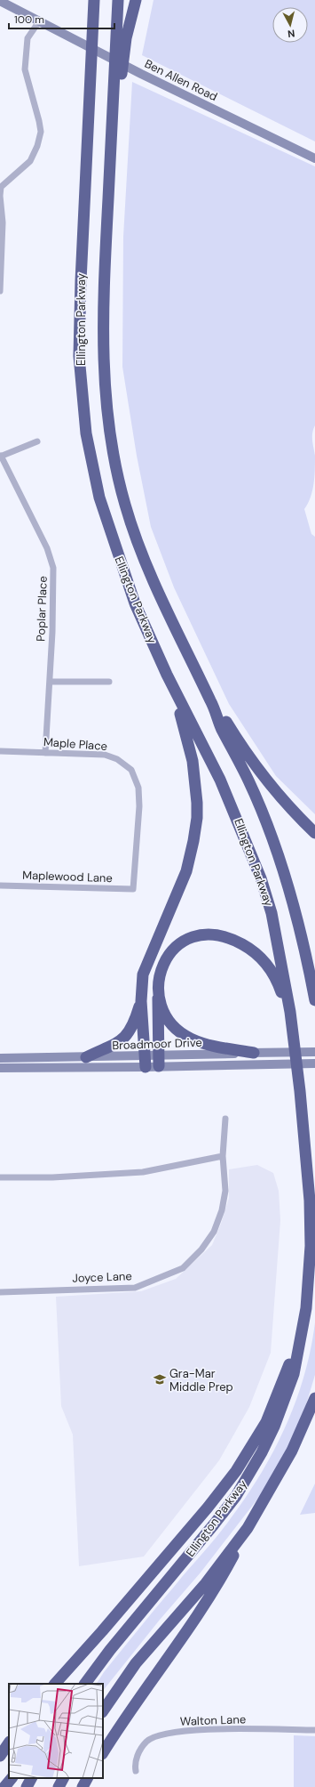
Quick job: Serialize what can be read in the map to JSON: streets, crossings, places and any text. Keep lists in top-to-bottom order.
{
  "streets": {
    "highway": ["Ellington Parkway"],
    "main road": ["Ben Allen Road", "Broadmoor Drive"],
    "street": [
      "Poplar Place",
      "Maple Place",
      "Maplewood Lane",
      "Joyce Lane",
      "Walton Lane"
    ]
  },
  "crossings": [
    ["Poplar Place", "Maple Place"],
    ["Maple Place", "Maplewood Lane"]
  ],
  "places": {
    "school or university": ["Gra-Mar Middle Prep"]
  },
  "scale_bar": "100 m",
  "north": "bottom"
}
